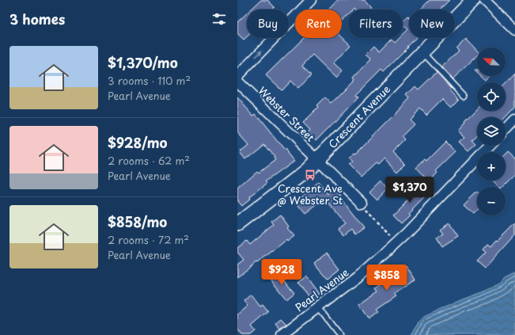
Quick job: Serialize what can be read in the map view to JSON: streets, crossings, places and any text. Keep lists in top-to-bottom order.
{
  "streets": {
    "street": ["Webster Street", "Crescent Avenue", "Pearl Avenue"]
  },
  "crossings": [
    ["Webster Street", "Crescent Avenue"]
  ],
  "places": {
    "bus stop": ["Crescent Ave @ Webster St"]
  },
  "north": "top left",
  "page": {
    "heading": "3 homes",
    "chip": [
      "Buy",
      "Rent",
      "Filters",
      "New"
    ],
    "list": [
      {
        "name": "$1,370/mo",
        "note": "3 rooms · 110 m² · Pearl Avenue"
      },
      {
        "name": "$928/mo",
        "note": "2 rooms · 62 m² · Pearl Avenue"
      },
      {
        "name": "$858/mo",
        "note": "2 rooms · 72 m² · Pearl Avenue"
      }
    ],
    "map_buttons": ["+", "−"],
    "price": ["$1,370", "$928", "$858"]
  }
}
